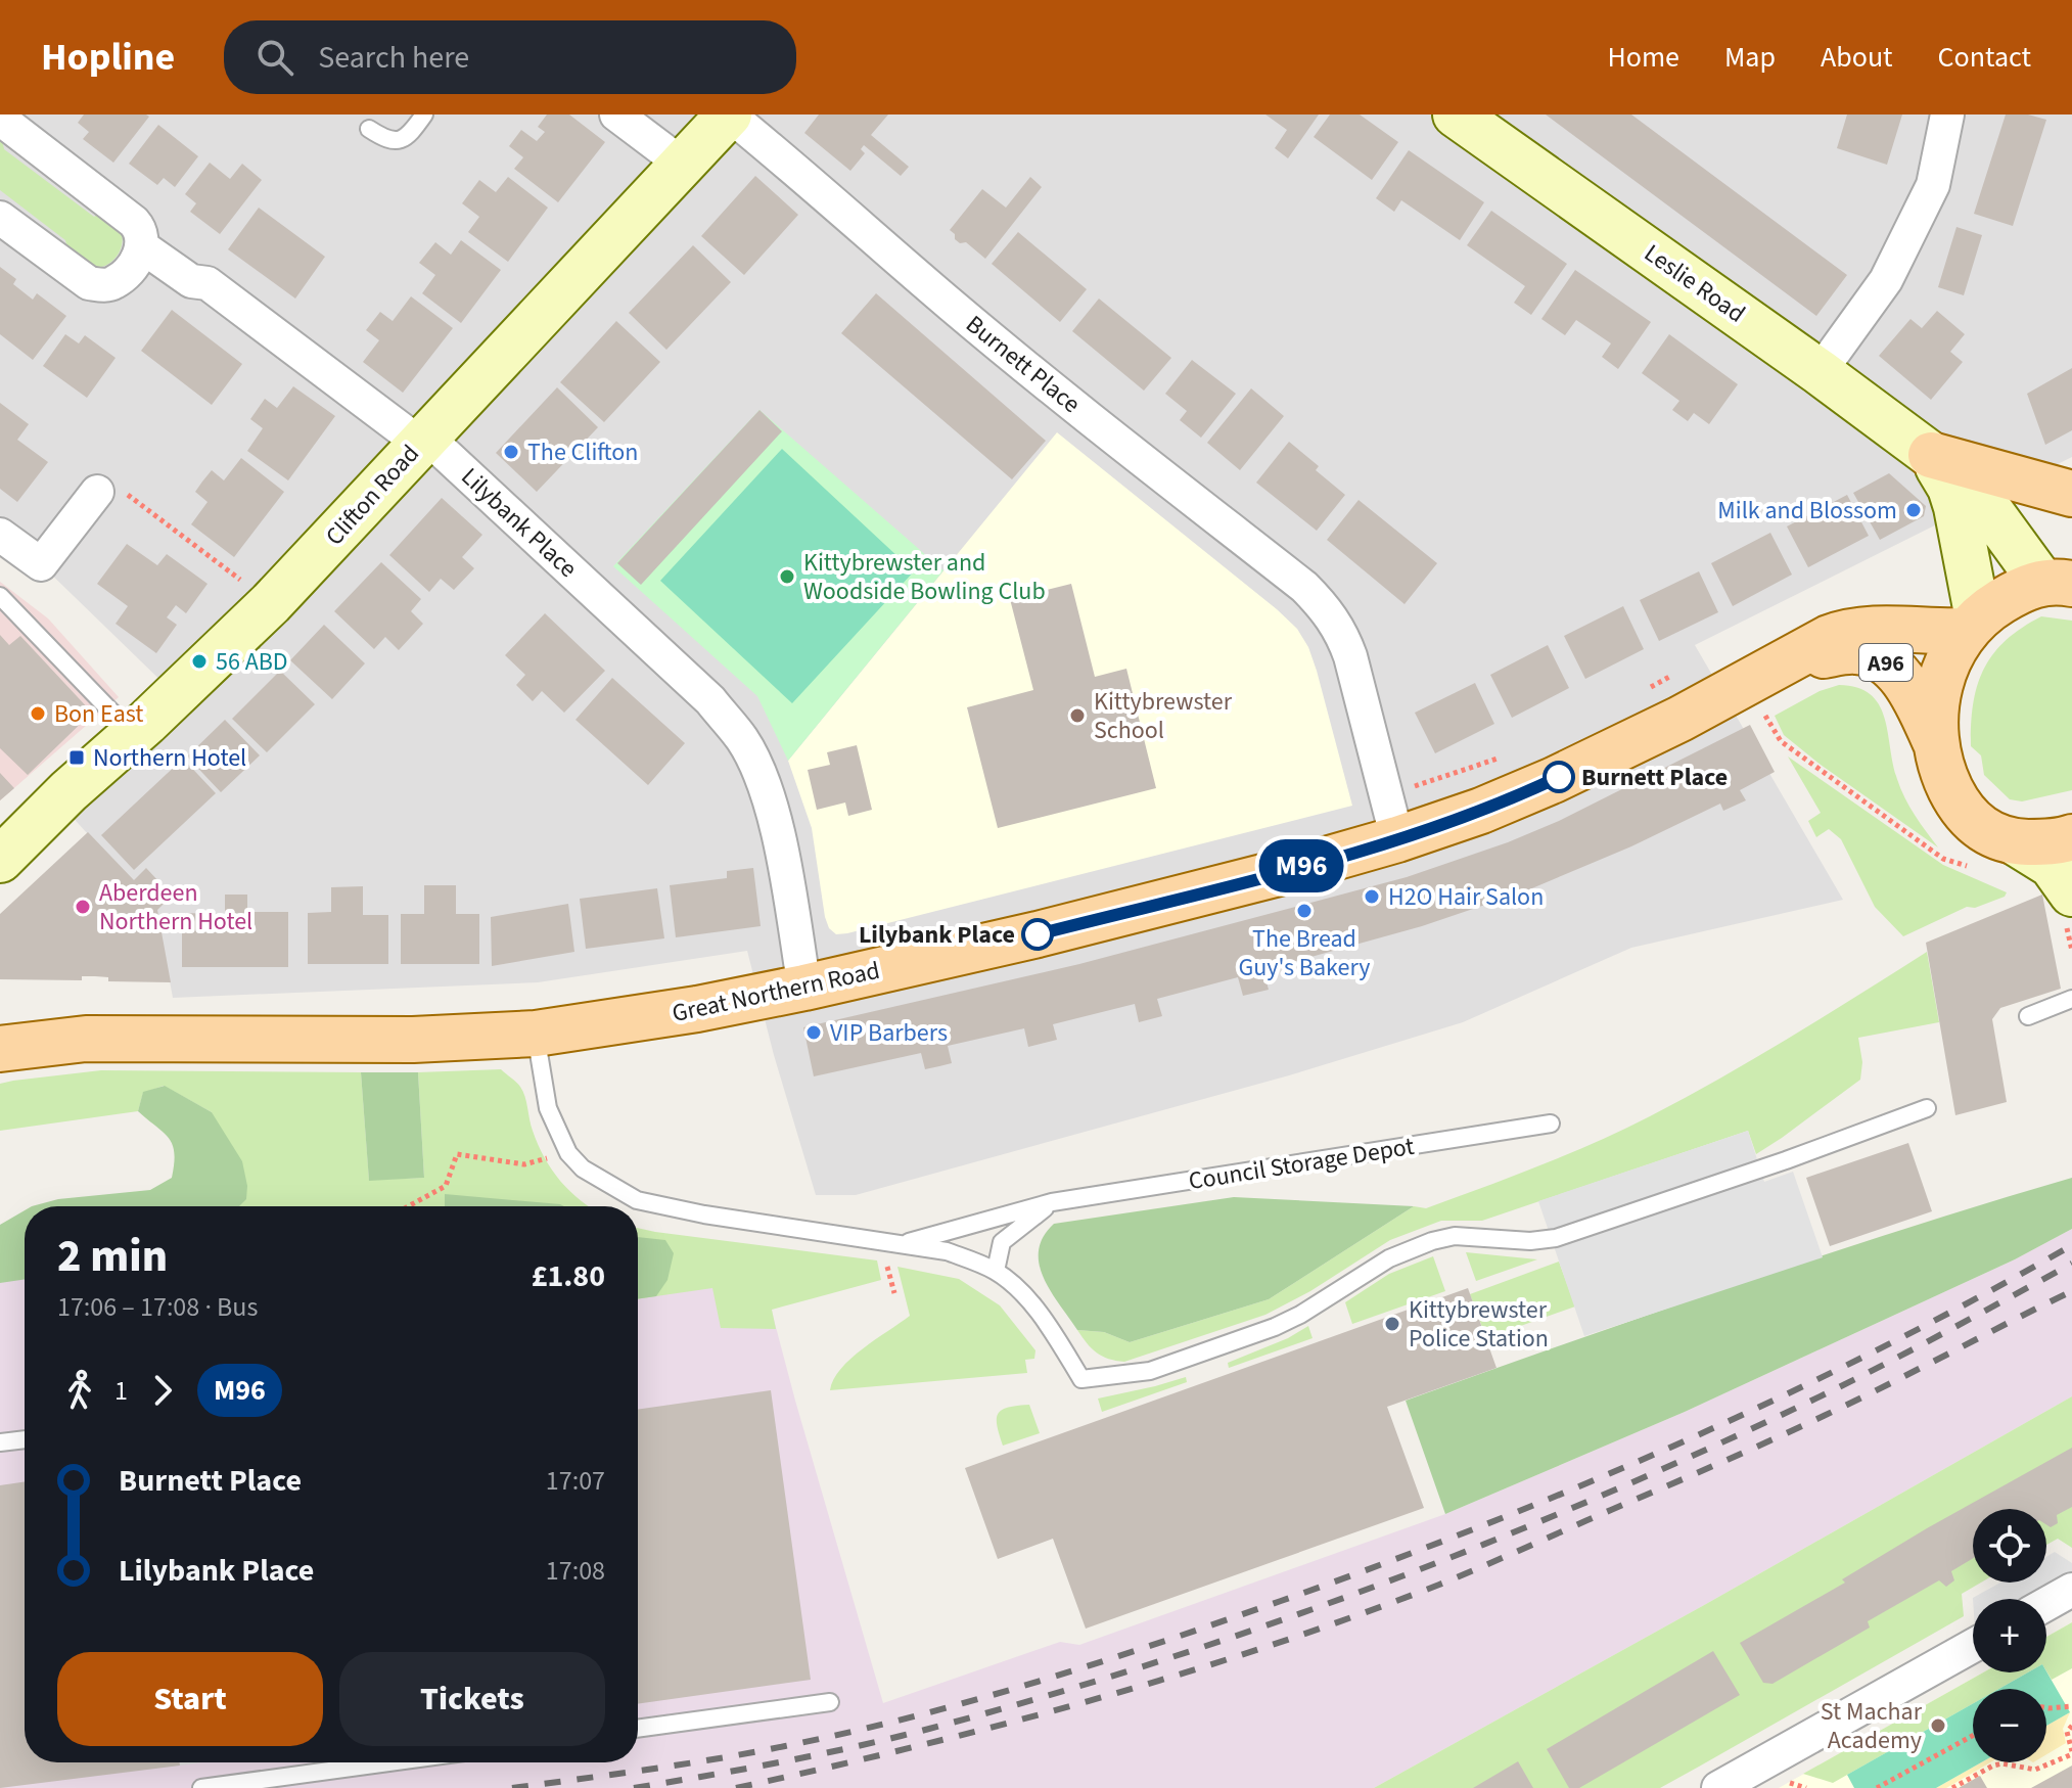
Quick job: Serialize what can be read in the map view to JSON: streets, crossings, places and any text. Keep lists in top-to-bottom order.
{
  "streets": {
    "main road": ["A96", "Great Northern Road"],
    "street": [
      "Leslie Road",
      "Burnett Place",
      "Clifton Road",
      "Lilybank Place"
    ],
    "lane": ["Council Storage Depot"]
  },
  "crossings": [
    ["Leslie Road", "A96"],
    ["Leslie Road", "Great Northern Road"],
    ["Burnett Place", "Clifton Road"],
    ["Burnett Place", "Great Northern Road"],
    ["Clifton Road", "Lilybank Place"],
    ["Lilybank Place", "Great Northern Road"],
    ["A96", "Great Northern Road"]
  ],
  "places": {
    "other": [
      "The Clifton",
      "Milk and Blossom",
      "Kittybrewster and Woodside Bowling Club",
      "56 ABD",
      "Bon East",
      "Kittybrewster School",
      "Burnett Place",
      "H2O Hair Salon",
      "Aberdeen Northern Hotel",
      "The Bread Guy's Bakery",
      "Lilybank Place",
      "VIP Barbers",
      "Kittybrewster Police Station",
      "St Machar Academy"
    ],
    "transit": ["Northern Hotel"]
  },
  "lines": ["bus line M96"],
  "page": {
    "header": "Hopline",
    "search": "Search here",
    "nav": [
      "Home",
      "Map",
      "About",
      "Contact"
    ],
    "on_map": "M96",
    "heading": ["2 min", "17:06 – 17:08 · Bus", "£1.80"],
    "legs": ["1", "M96"],
    "list": [
      {
        "name": "Burnett Place",
        "value": "17:07"
      },
      {
        "name": "Lilybank Place",
        "value": "17:08"
      }
    ],
    "map_buttons": ["+", "−"],
    "buttons": ["Start", "Tickets"]
  }
}
